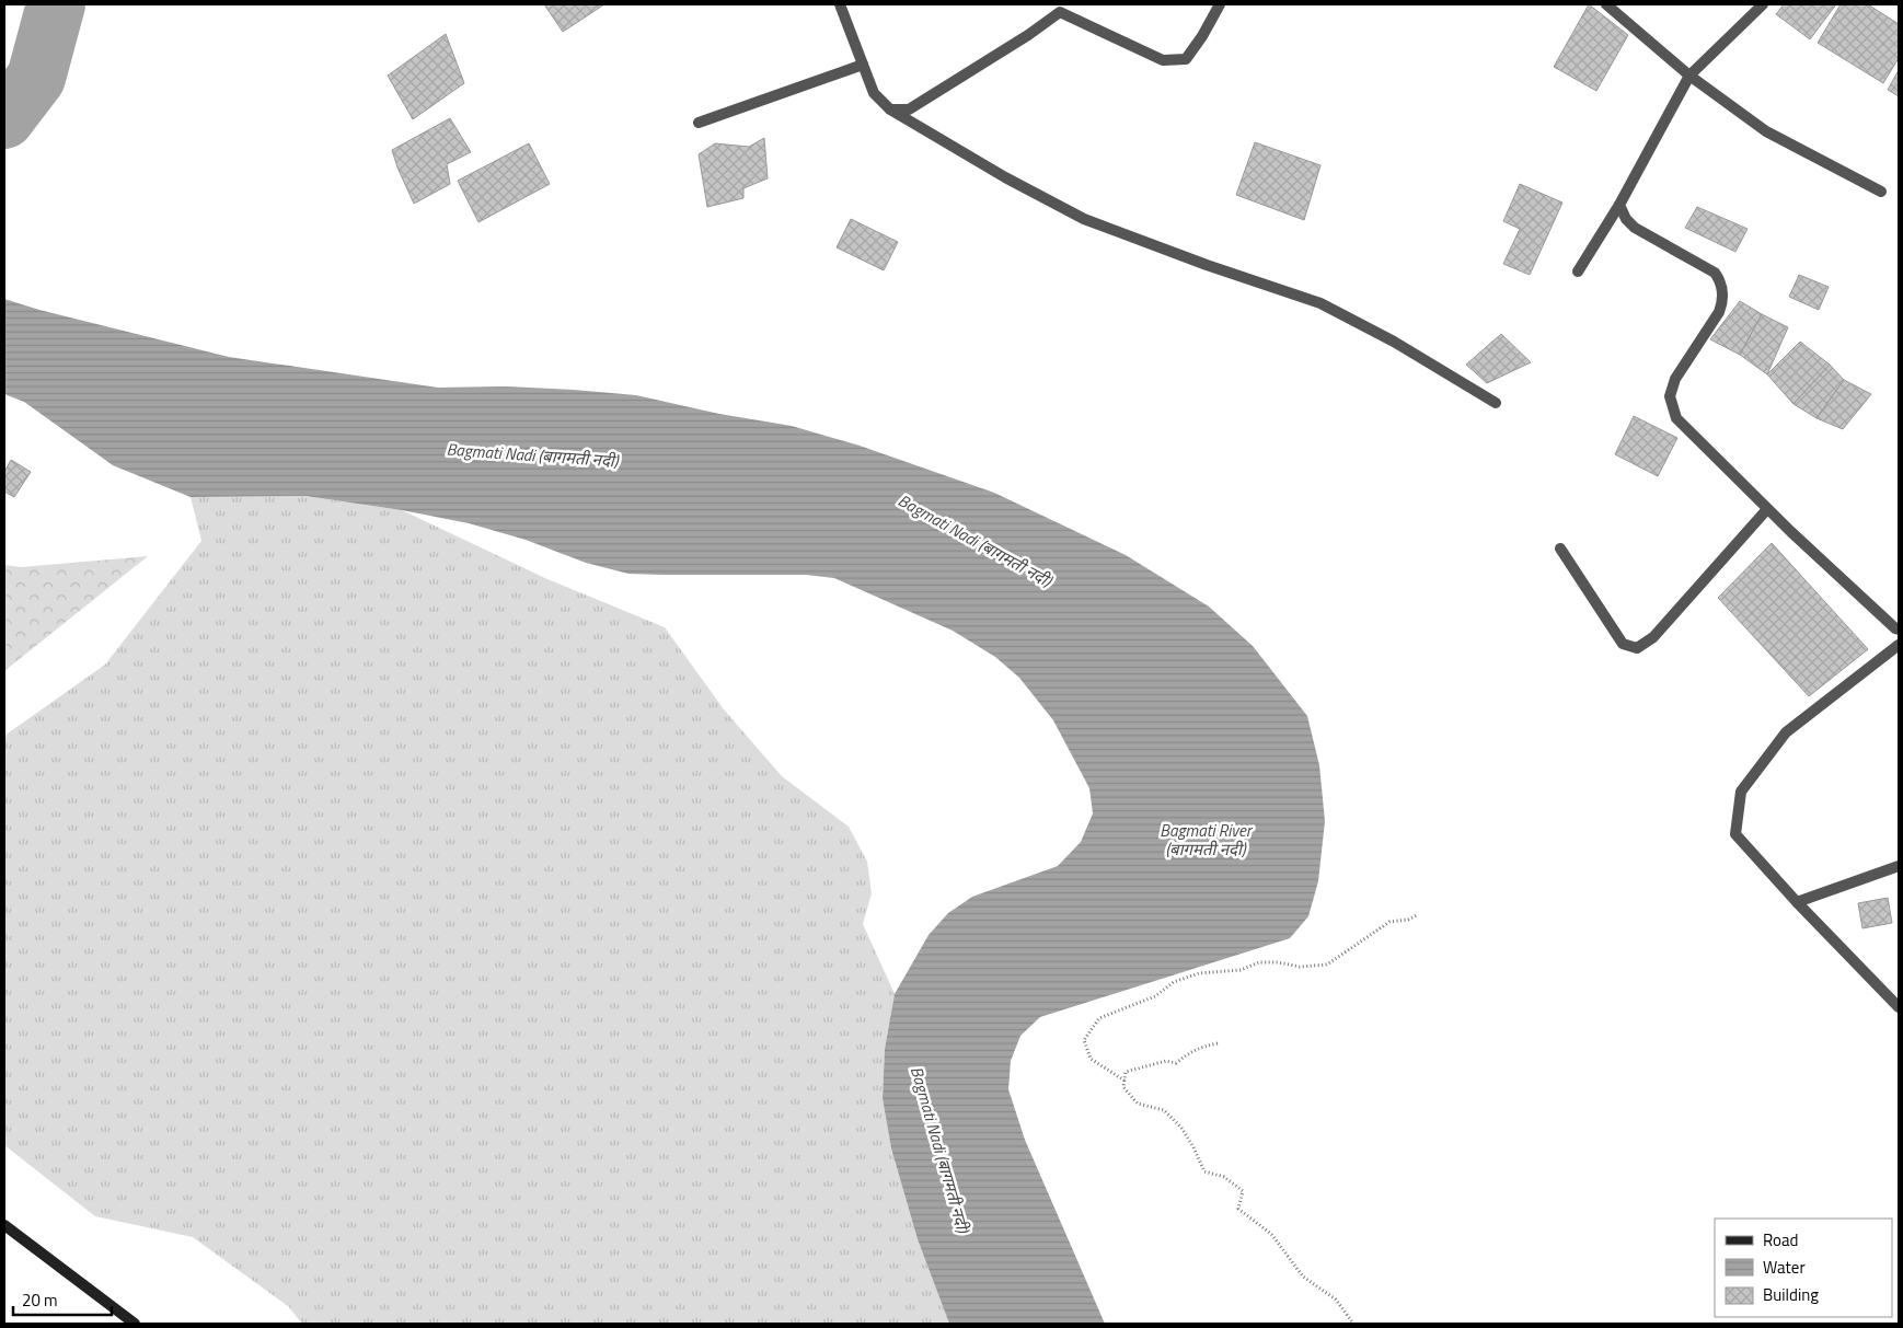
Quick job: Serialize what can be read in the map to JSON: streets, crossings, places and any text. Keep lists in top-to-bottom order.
{
  "water": ["Bagmati Nadi (बागमती नदी)", "Bagmati River (बागमती नदी)"],
  "legend": ["Road", "Water", "Building"],
  "scale_bar": "20 m"
}
